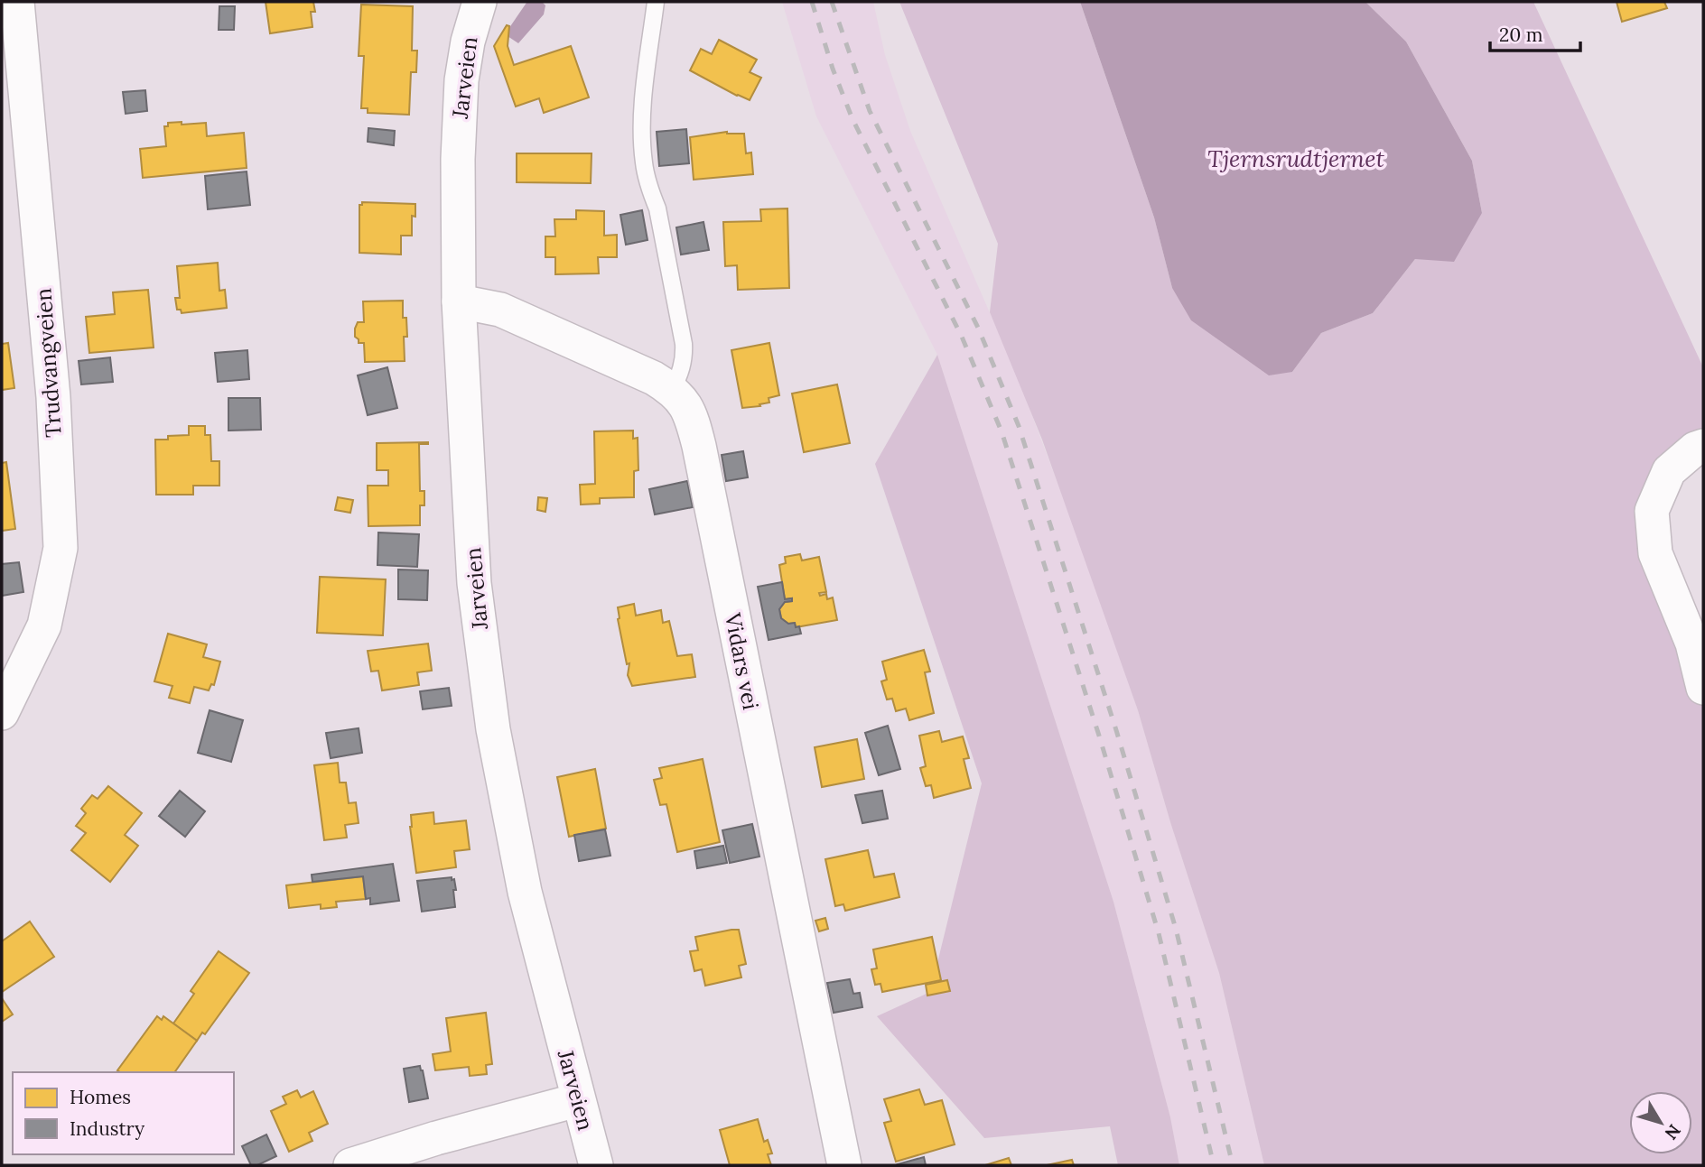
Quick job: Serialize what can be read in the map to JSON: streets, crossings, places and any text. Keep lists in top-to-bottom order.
{
  "streets": {
    "street": ["Jarveien", "Trudvangveien", "Vidars vei"]
  },
  "crossings": [
    ["Jarveien", "Vidars vei"]
  ],
  "water": ["Tjernsrudtjernet"],
  "legend": ["Homes", "Industry"],
  "scale_bar": "20 m",
  "north": "bottom right"
}
